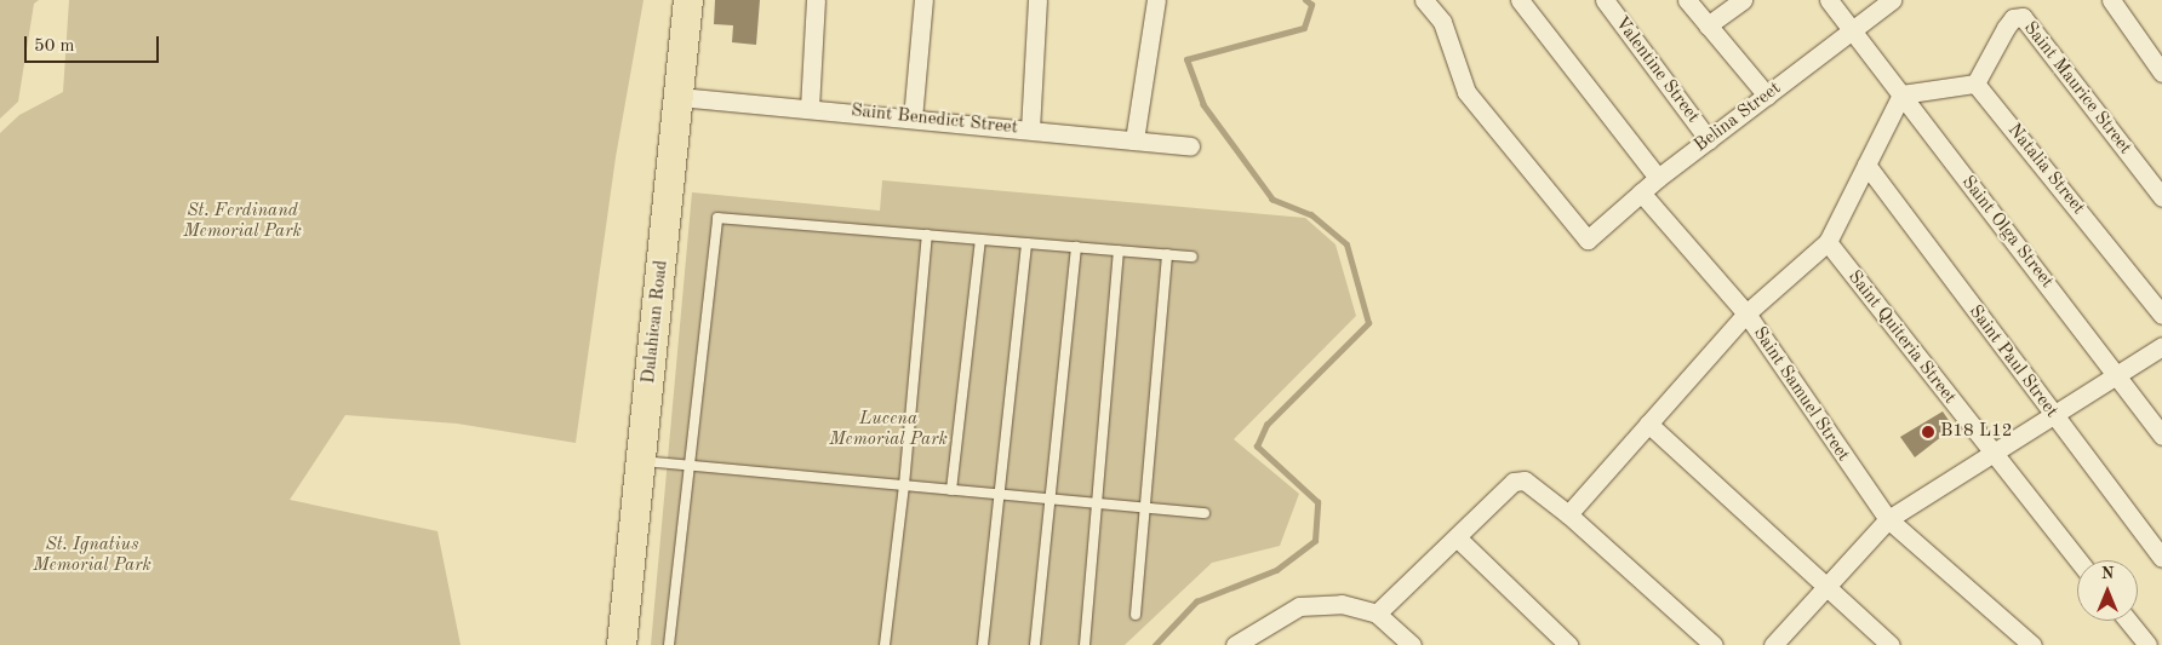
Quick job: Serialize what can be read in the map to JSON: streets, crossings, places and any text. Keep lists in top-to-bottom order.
{
  "streets": {
    "main road": ["Dalahican Road"],
    "street": [
      "Valentine Street",
      "Saint Maurice Street",
      "Belina Street",
      "Saint Benedict Street",
      "Natalia Street",
      "Saint Olga Street",
      "Saint Quiteria Street",
      "Saint Paul Street",
      "Saint Samuel Street"
    ]
  },
  "crossings": [
    ["Valentine Street", "Belina Street"],
    ["Saint Maurice Street", "Natalia Street"],
    ["Belina Street", "Saint Olga Street"],
    ["Saint Benedict Street", "Dalahican Road"],
    ["Saint Olga Street", "Saint Samuel Street"],
    ["Saint Quiteria Street", "Saint Samuel Street"],
    ["Saint Paul Street", "Saint Samuel Street"]
  ],
  "parks": ["St. Ferdinand Memorial Park", "Lucena Memorial Park", "St. Ignatius Memorial Park"],
  "places": ["B18 L12"],
  "scale_bar": "50 m",
  "north": "top"
}
